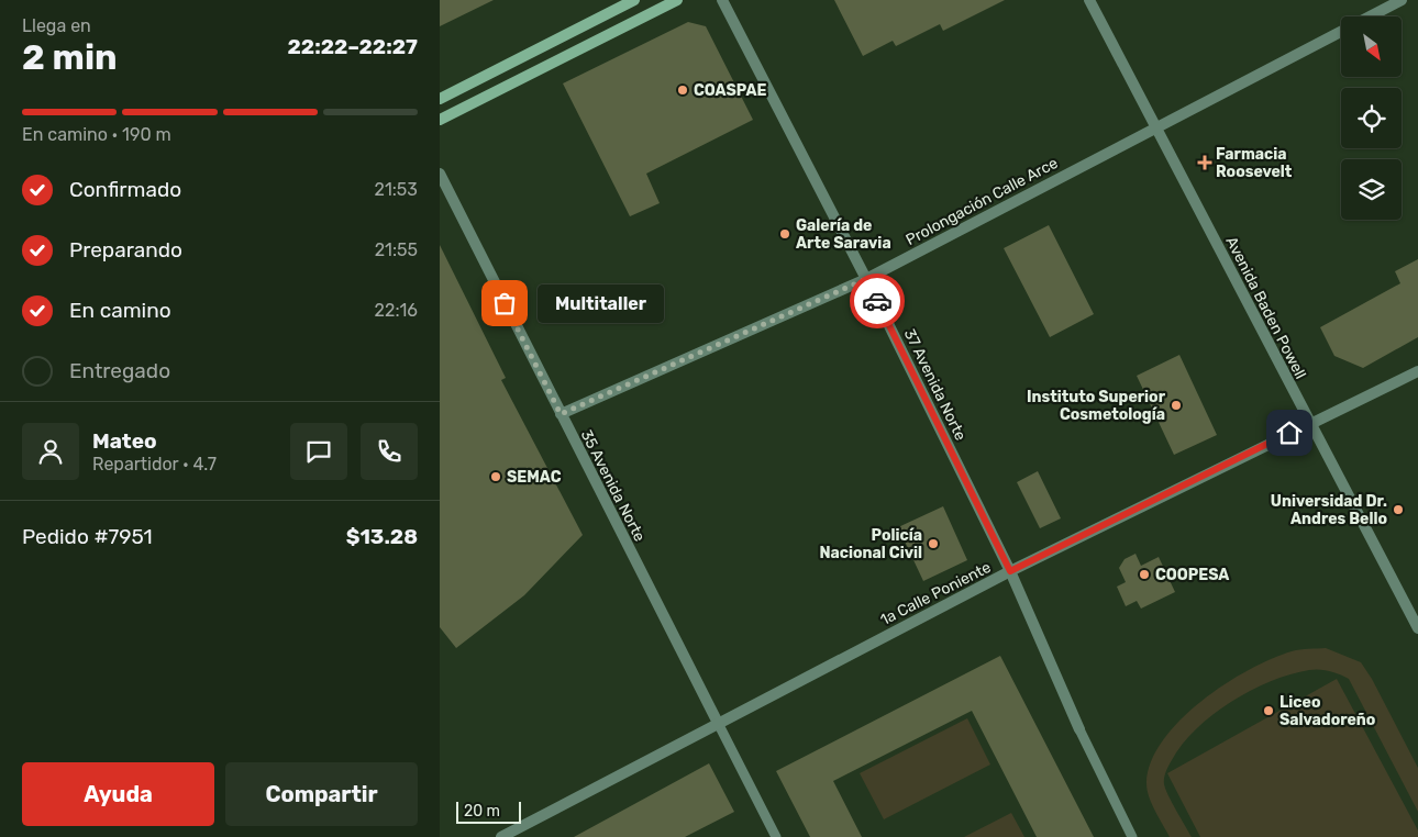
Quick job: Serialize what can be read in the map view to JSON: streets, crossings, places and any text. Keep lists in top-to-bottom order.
{
  "streets": {
    "street": [
      "Prolongación Calle Arce",
      "Avenida Baden Powell",
      "37 Avenida Norte",
      "35 Avenida Norte",
      "1a Calle Poniente"
    ]
  },
  "crossings": [
    ["Prolongación Calle Arce", "Avenida Baden Powell"],
    ["Prolongación Calle Arce", "37 Avenida Norte"],
    ["Prolongación Calle Arce", "35 Avenida Norte"],
    ["Avenida Baden Powell", "1a Calle Poniente"],
    ["37 Avenida Norte", "1a Calle Poniente"],
    ["35 Avenida Norte", "1a Calle Poniente"]
  ],
  "places": {
    "other": [
      "COASPAE",
      "Galería de Arte Saravia",
      "Multitaller",
      "Instituto Superior Cosmetología",
      "SEMAC",
      "Universidad Dr. Andres Bello",
      "Policía Nacional Civil",
      "COOPESA",
      "Liceo Salvadoreño"
    ],
    "health": ["Farmacia Roosevelt"]
  },
  "scale_bar": "20 m",
  "north": "bottom right",
  "page": {
    "heading": ["2 min", "Llega en", "22:22–22:27"],
    "panel": [
      "Mateo",
      "Repartidor · 4.7",
      "Pedido #7951",
      "$13.28"
    ],
    "bar": "En camino · 190 m",
    "list": [
      ["Confirmado", "21:53"],
      ["Preparando", "21:55"],
      ["En camino", "22:16"],
      "Entregado"
    ],
    "bubble": "Multitaller",
    "buttons": ["Ayuda", "Compartir"],
    "scale": "20 m"
  }
}
